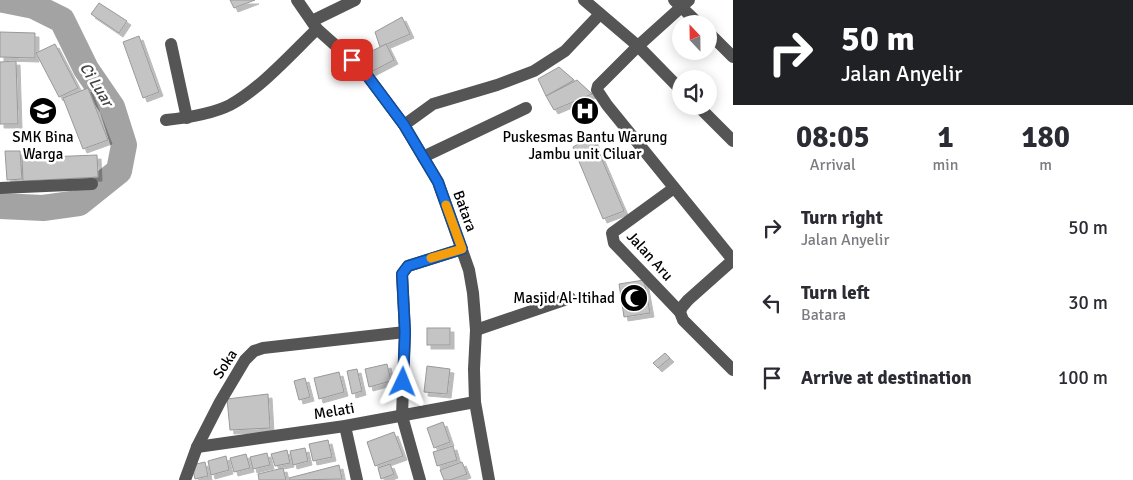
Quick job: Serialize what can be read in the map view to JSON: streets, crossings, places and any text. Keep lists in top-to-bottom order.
{
  "streets": {
    "street": [
      "Batara",
      "Jalan Aru",
      "Soka",
      "Melati"
    ]
  },
  "crossings": [
    ["Batara", "Melati"],
    ["Soka", "Melati"]
  ],
  "water": ["Ci Luar"],
  "places": {
    "school or university": ["SMK Bina Warga"],
    "hospital": ["Puskesmas Bantu Warung Jambu unit Ciluar"],
    "mosque": ["Masjid Al-Itihad"]
  },
  "north": "top",
  "page": {
    "turn": ["50 m", "Jalan Anyelir"],
    "eta": [
      "08:05",
      "Arrival",
      "1",
      "min",
      "180",
      "m"
    ],
    "list": [
      {
        "name": "Turn right",
        "note": "Jalan Anyelir",
        "value": "50 m"
      },
      {
        "name": "Turn left",
        "note": "Batara",
        "value": "30 m"
      },
      {
        "name": "Arrive at destination",
        "value": "100 m"
      }
    ]
  }
}
